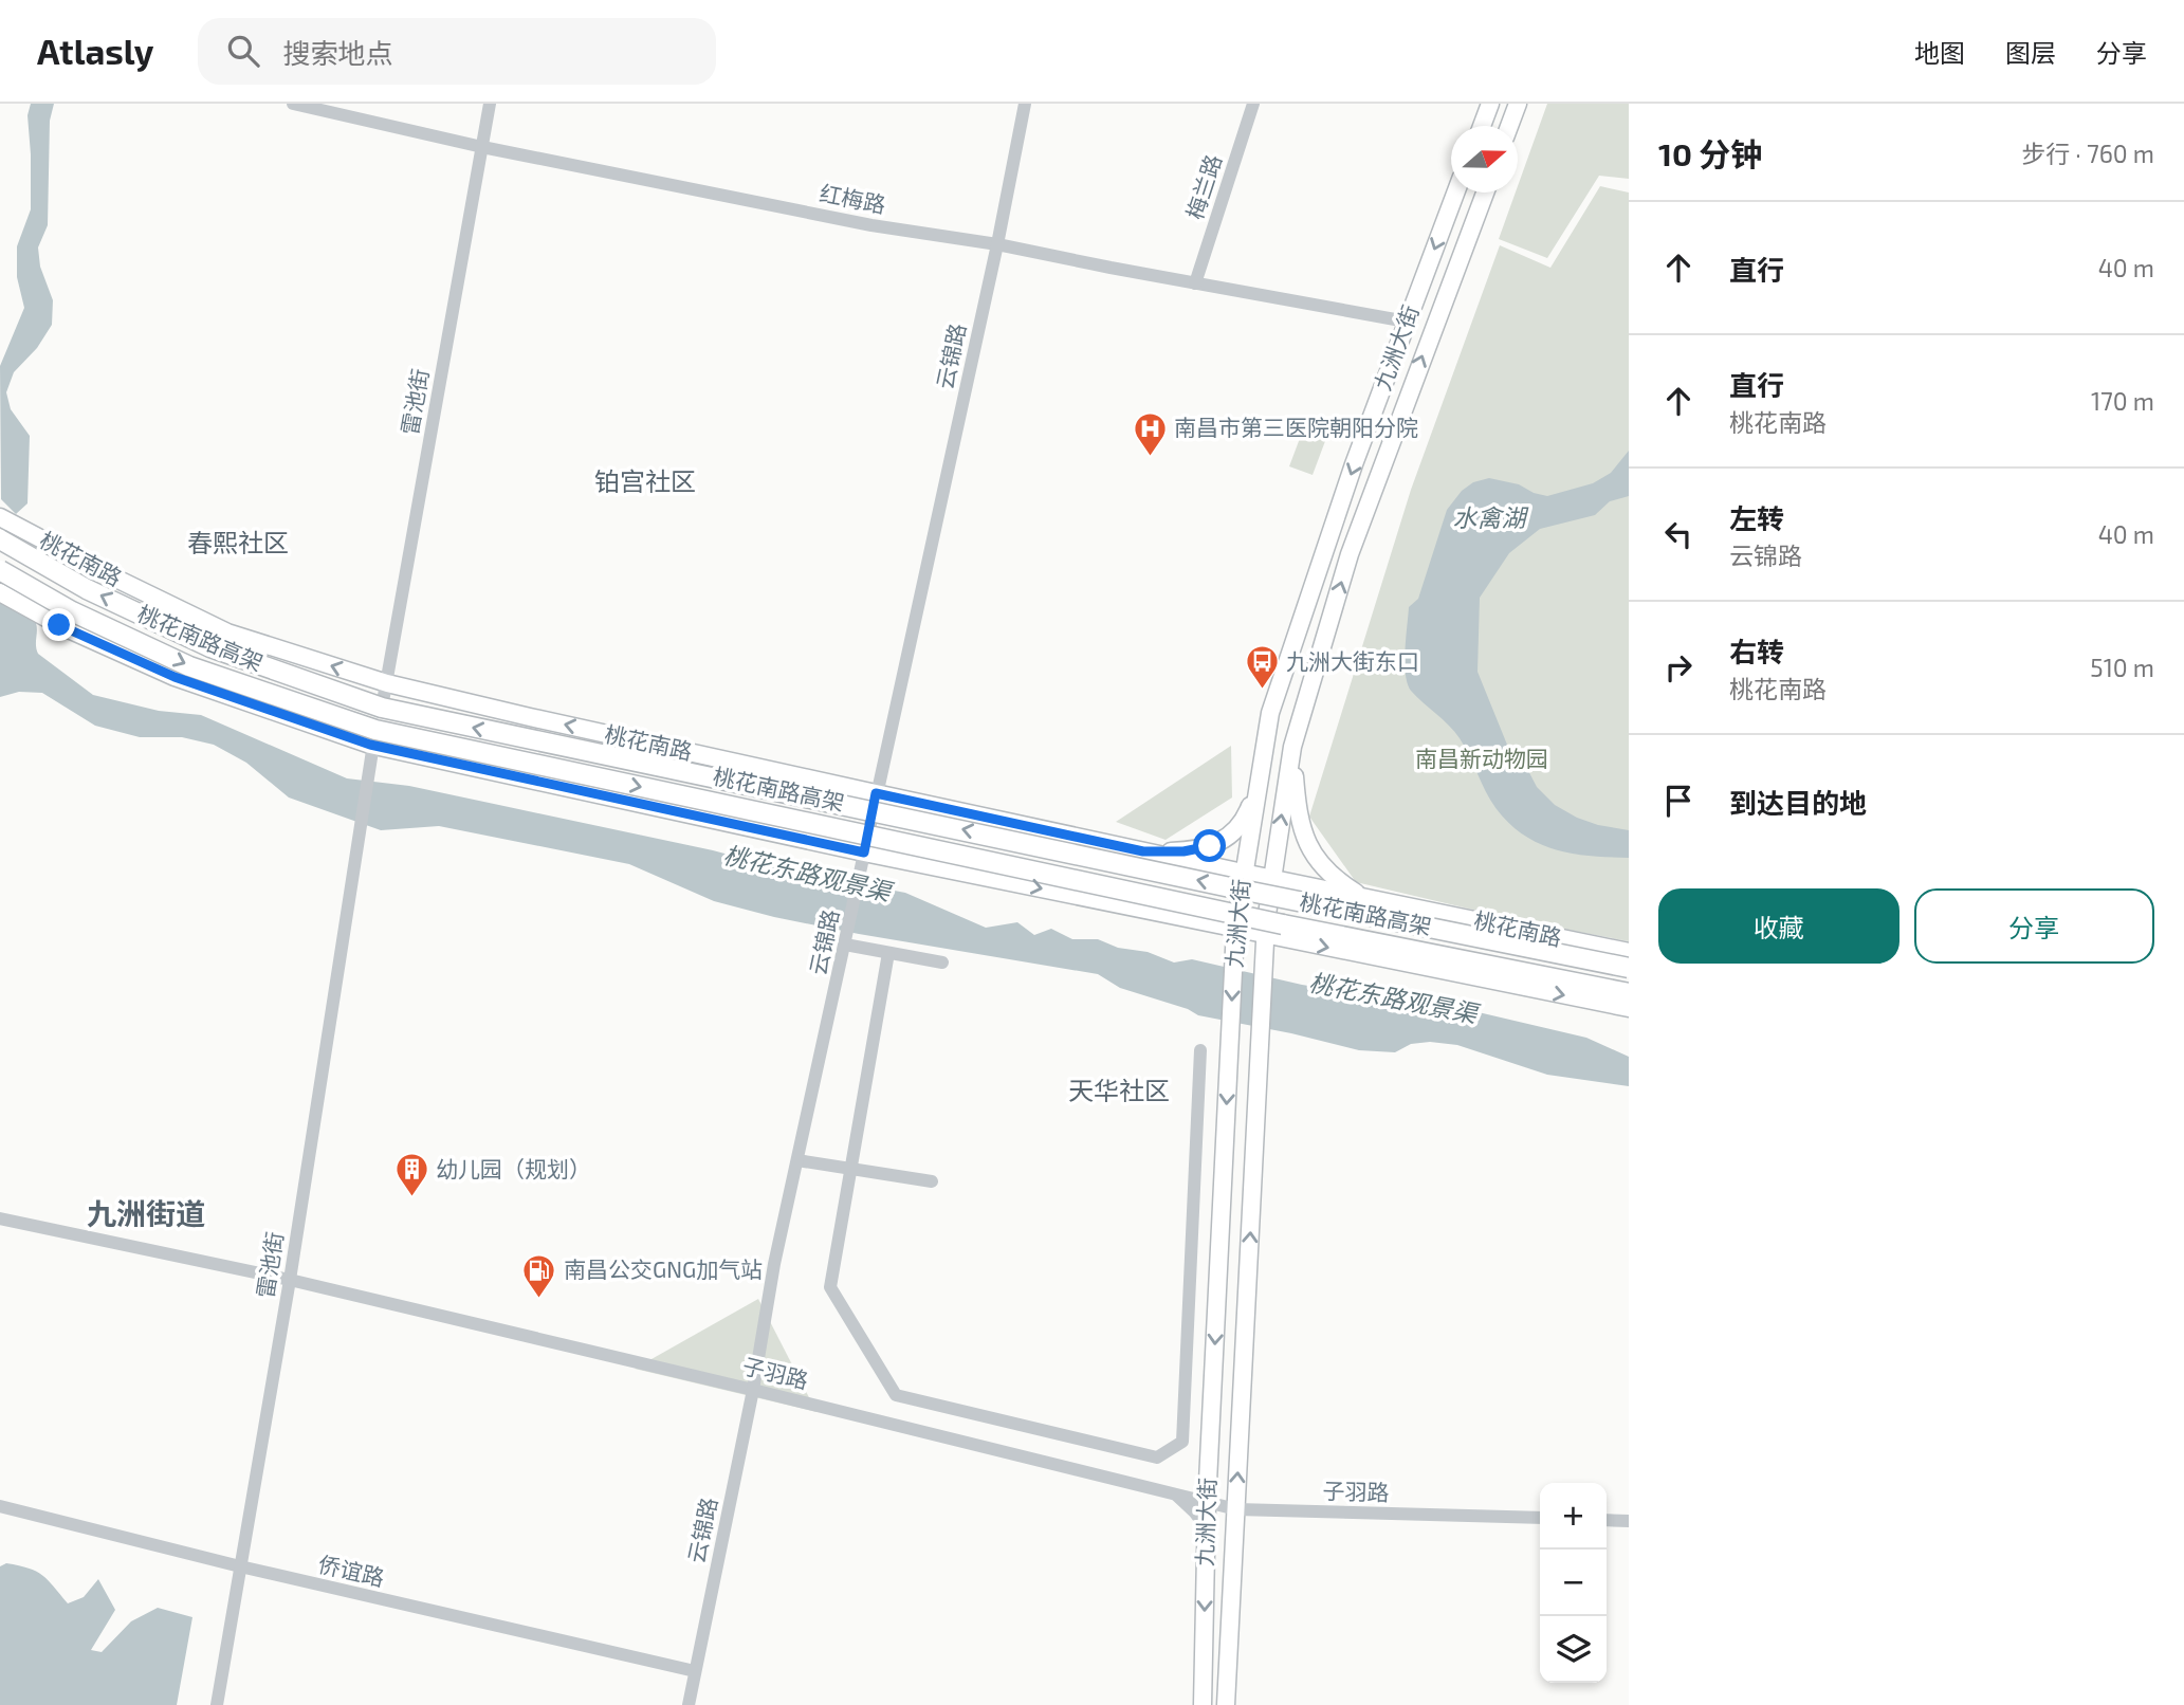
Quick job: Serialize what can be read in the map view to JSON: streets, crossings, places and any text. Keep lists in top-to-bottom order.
{
  "streets": {
    "highway": ["桃花南路高架"],
    "main road": ["九洲大街", "桃花南路"],
    "street": [
      "梅兰路",
      "红梅路",
      "云锦路",
      "雷池街",
      "子羽路",
      "侨谊路"
    ]
  },
  "crossings": [
    ["梅兰路", "红梅路"],
    ["红梅路", "九洲大街"],
    ["红梅路", "云锦路"],
    ["红梅路", "雷池街"],
    ["九洲大街", "桃花南路"],
    ["九洲大街", "子羽路"],
    ["云锦路", "桃花南路"],
    ["云锦路", "子羽路"],
    ["云锦路", "侨谊路"],
    ["雷池街", "桃花南路"],
    ["雷池街", "桃花南路高架"],
    ["雷池街", "子羽路"],
    ["雷池街", "侨谊路"]
  ],
  "districts": [
    "铂宫社区",
    "春熙社区",
    "天华社区",
    "九洲街道"
  ],
  "water": ["水禽湖", "桃花东路观景渠"],
  "parks": ["南昌新动物园"],
  "places": {
    "hospital": ["南昌市第三医院朝阳分院"],
    "bus stop": ["九洲大街东口"],
    "building": ["幼儿园（规划）"],
    "fuel station": ["南昌公交GNG加气站"]
  },
  "north": "right",
  "page": {
    "header": "Atlasly",
    "search": "搜索地点",
    "nav": ["地图", "图层", "分享"],
    "heading": ["10 分钟", "步行 · 760 m"],
    "list": [
      ["直行", "40 m"],
      ["直行", "桃花南路", "170 m"],
      ["左转", "云锦路", "40 m"],
      ["右转", "桃花南路", "510 m"],
      "到达目的地"
    ],
    "buttons": ["收藏", "分享"],
    "map_buttons": ["+", "−"]
  }
}
